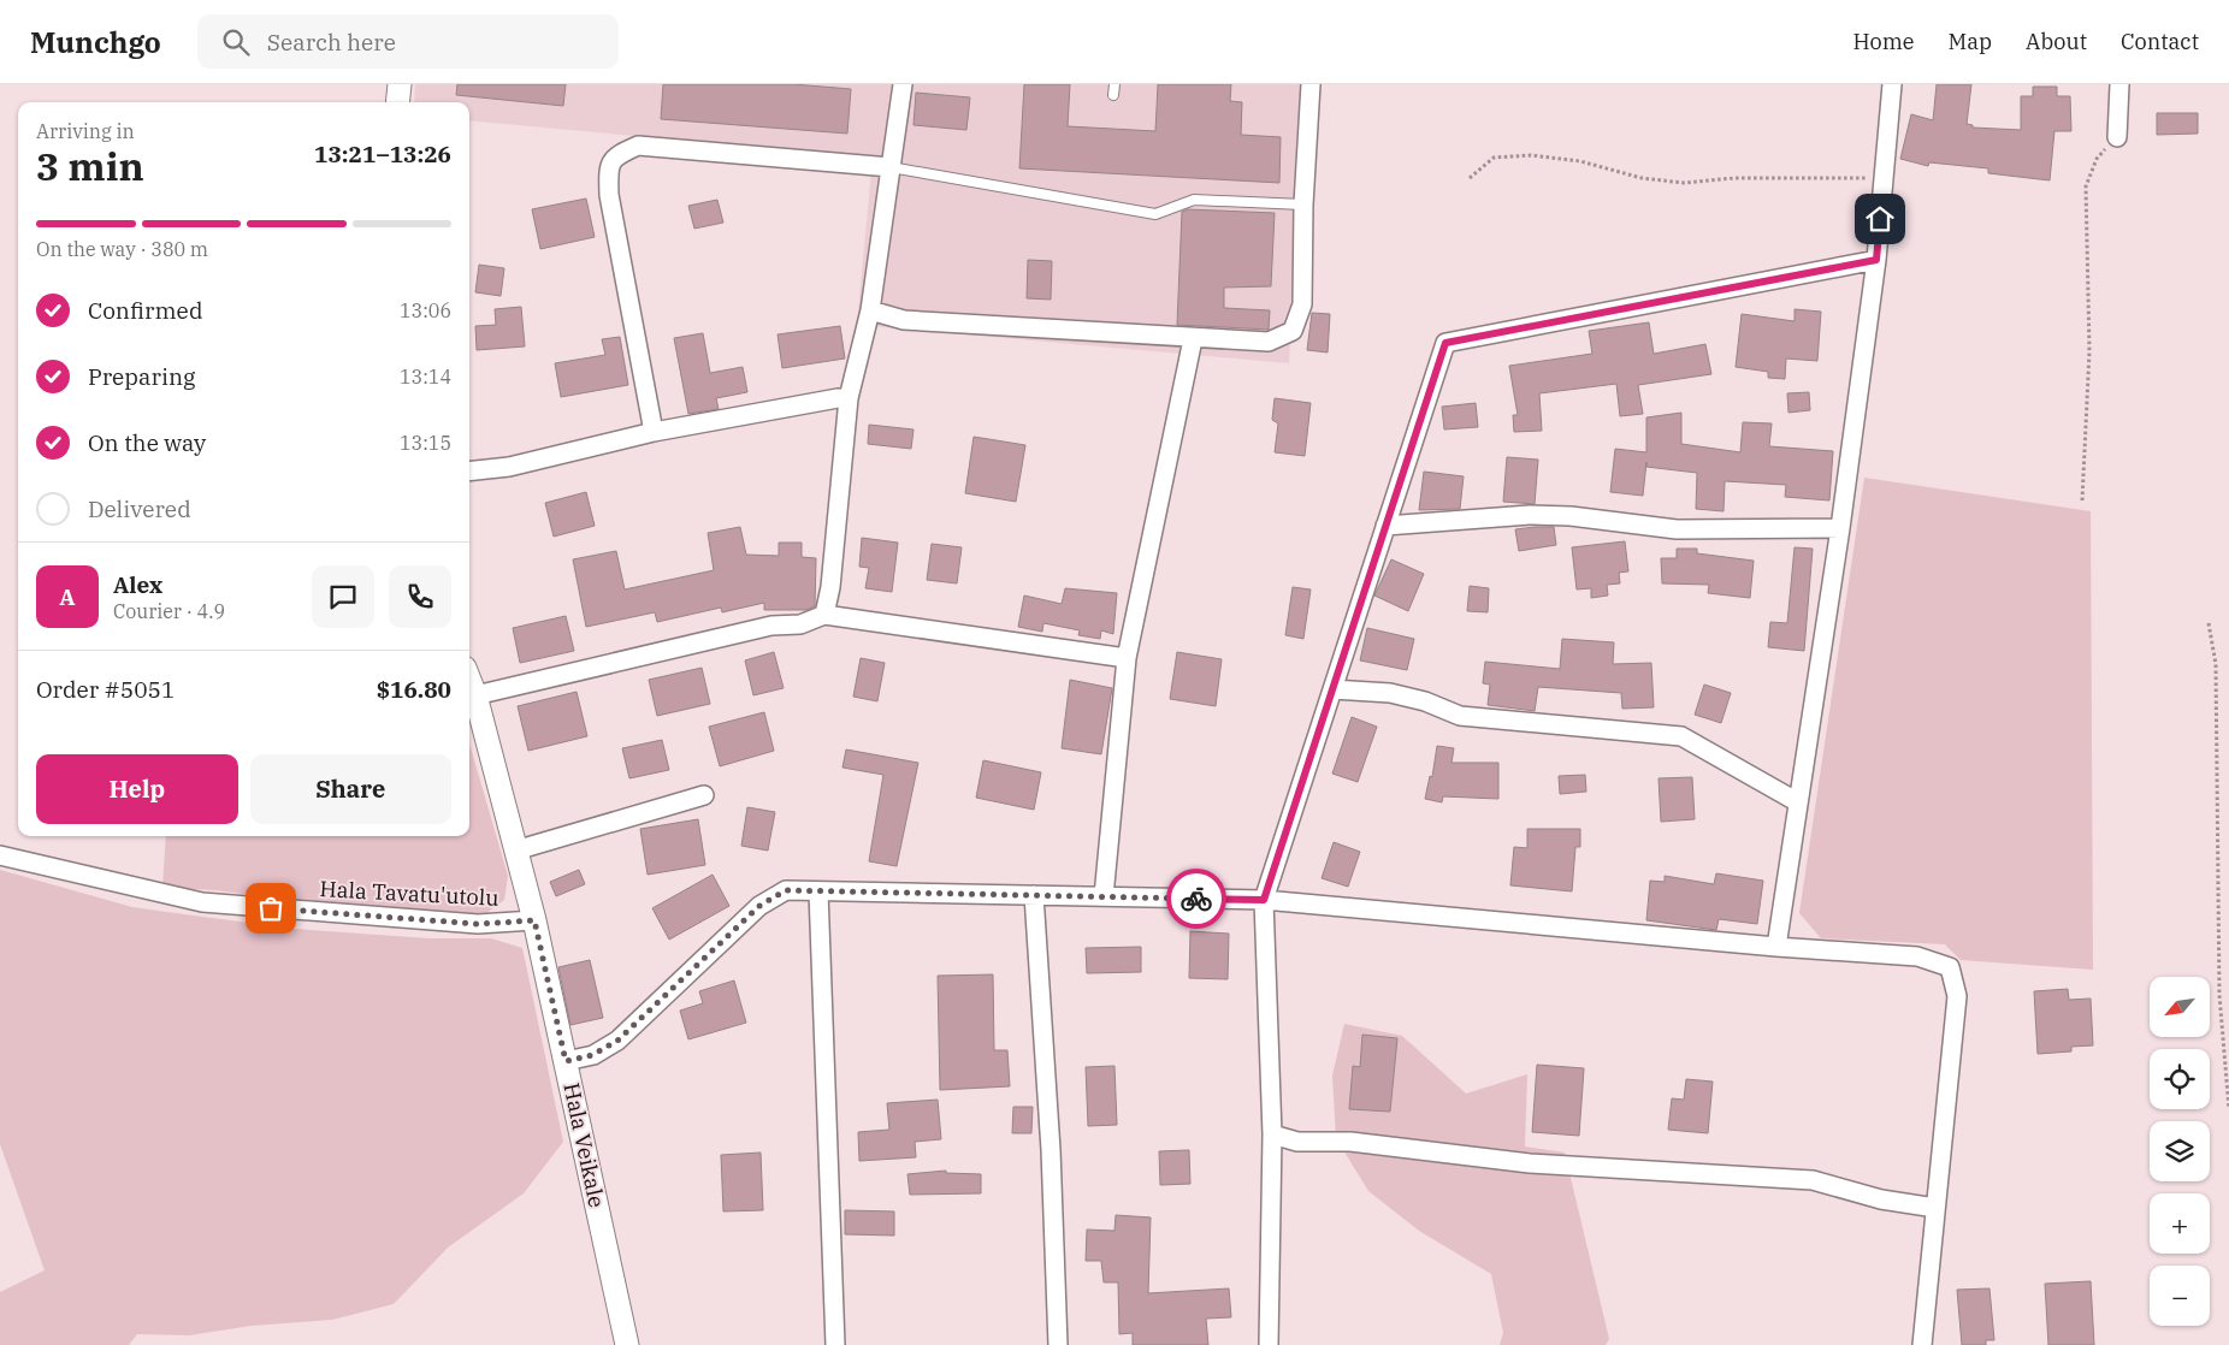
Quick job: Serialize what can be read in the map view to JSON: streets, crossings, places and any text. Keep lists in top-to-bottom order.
{
  "streets": {
    "street": ["Hala Tavatu'utolu", "Hala Veikale"]
  },
  "crossings": [
    ["Hala Tavatu'utolu", "Hala Veikale"]
  ],
  "north": "bottom left",
  "page": {
    "header": "Munchgo",
    "search": "Search here",
    "nav": [
      "Home",
      "Map",
      "About",
      "Contact"
    ],
    "heading": ["3 min", "Arriving in", "13:21–13:26"],
    "panel": [
      "Alex",
      "Courier · 4.9",
      "Order #5051",
      "$16.80"
    ],
    "bar": "On the way · 380 m",
    "list": [
      ["Confirmed", "13:06"],
      ["Preparing", "13:14"],
      ["On the way", "13:15"],
      "Delivered"
    ],
    "round": "A",
    "buttons": ["Help", "Share"],
    "map_buttons": ["+", "−"]
  }
}
